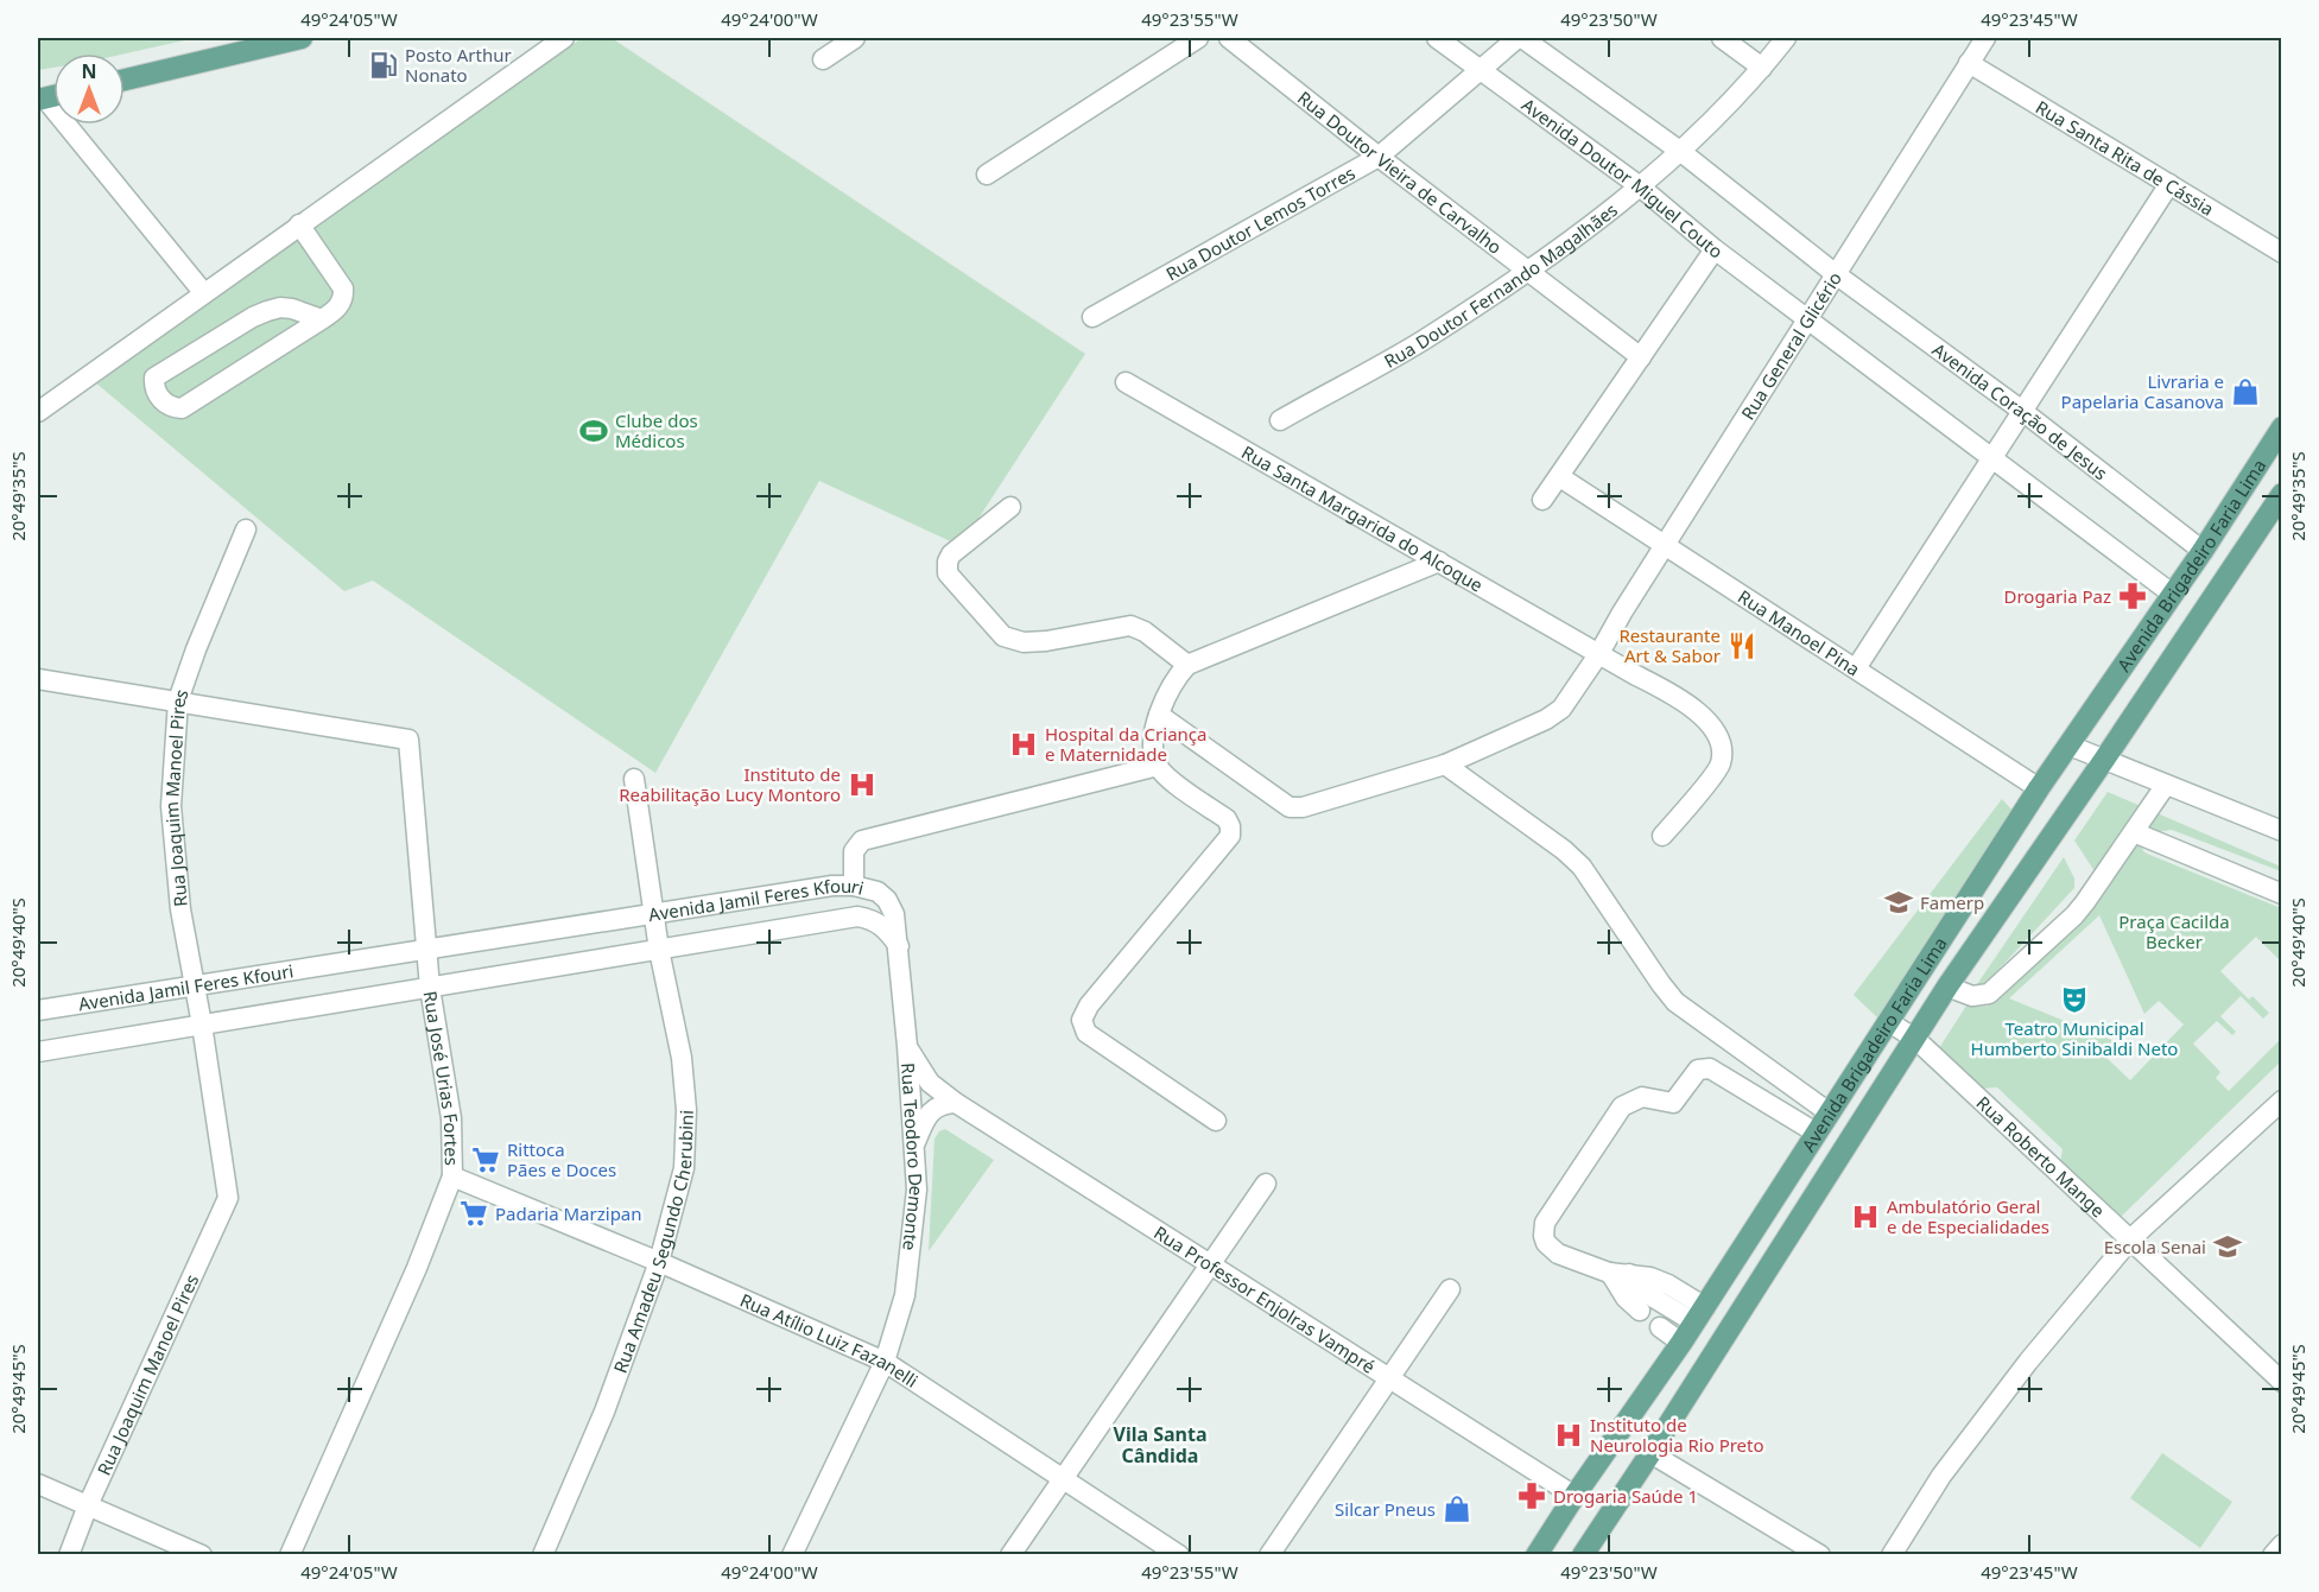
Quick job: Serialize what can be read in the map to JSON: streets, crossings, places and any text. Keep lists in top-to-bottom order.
{
  "streets": {
    "main road": ["Avenida Brigadeiro Faria Lima"],
    "street": [
      "Rua Santa Rita de Cássia",
      "Rua Doutor Vieira de Carvalho",
      "Avenida Doutor Miguel Couto",
      "Rua Doutor Lemos Torres",
      "Rua Doutor Fernando Magalhães",
      "Rua General Glicério",
      "Avenida Coração de Jesus",
      "Rua Santa Margarida do Alcoque",
      "Rua Manoel Pina",
      "Rua Joaquim Manoel Pires",
      "Avenida Jamil Feres Kfouri",
      "Rua José Urias Fortes",
      "Rua Teodoro Demonte",
      "Rua Roberto Mange",
      "Rua Amadeu Segundo Cherubini",
      "Rua Professor Enjolras Vampré",
      "Rua Atílio Luiz Fazanelli"
    ]
  },
  "crossings": [
    ["Rua Santa Rita de Cássia", "Rua General Glicério"],
    ["Rua Doutor Vieira de Carvalho", "Rua Doutor Lemos Torres"],
    ["Rua Doutor Vieira de Carvalho", "Rua Doutor Fernando Magalhães"],
    ["Avenida Doutor Miguel Couto", "Rua Doutor Lemos Torres"],
    ["Avenida Doutor Miguel Couto", "Rua Doutor Fernando Magalhães"],
    ["Avenida Doutor Miguel Couto", "Rua General Glicério"],
    ["Rua General Glicério", "Avenida Coração de Jesus"],
    ["Rua General Glicério", "Rua Santa Margarida do Alcoque"],
    ["Rua General Glicério", "Rua Manoel Pina"],
    ["Avenida Coração de Jesus", "Avenida Brigadeiro Faria Lima"],
    ["Avenida Brigadeiro Faria Lima", "Rua Manoel Pina"],
    ["Avenida Brigadeiro Faria Lima", "Rua Roberto Mange"],
    ["Avenida Brigadeiro Faria Lima", "Rua Professor Enjolras Vampré"],
    ["Rua Joaquim Manoel Pires", "Avenida Jamil Feres Kfouri"],
    ["Rua Joaquim Manoel Pires", "Rua José Urias Fortes"],
    ["Avenida Jamil Feres Kfouri", "Rua José Urias Fortes"],
    ["Avenida Jamil Feres Kfouri", "Rua Teodoro Demonte"],
    ["Avenida Jamil Feres Kfouri", "Rua Amadeu Segundo Cherubini"],
    ["Rua José Urias Fortes", "Rua Atílio Luiz Fazanelli"],
    ["Rua Teodoro Demonte", "Rua Professor Enjolras Vampré"],
    ["Rua Teodoro Demonte", "Rua Atílio Luiz Fazanelli"],
    ["Rua Amadeu Segundo Cherubini", "Rua Atílio Luiz Fazanelli"]
  ],
  "districts": ["Vila Santa Cândida"],
  "parks": ["Praça Cacilda Becker"],
  "places": {
    "fuel station": ["Posto Arthur Nonato"],
    "shop": ["Livraria e Papelaria Casanova", "Silcar Pneus"],
    "sports": ["Clube dos Médicos"],
    "pharmacy": ["Drogaria Paz", "Drogaria Saúde 1"],
    "restaurant": ["Restaurante Art & Sabor"],
    "hospital": [
      "Hospital da Criança e Maternidade",
      "Instituto de Reabilitação Lucy Montoro",
      "Ambulatório Geral e de Especialidades",
      "Instituto de Neurologia Rio Preto"
    ],
    "school or university": ["Famerp", "Escola Senai"],
    "theatre": ["Teatro Municipal Humberto Sinibaldi Neto"],
    "supermarket": ["Rittoca Pães e Doces", "Padaria Marzipan"]
  },
  "north": "top",
  "coordinates": [
    "49°24'05\"W",
    "49°24'00\"W",
    "49°23'55\"W",
    "49°23'50\"W",
    "49°23'45\"W",
    "20°49'35\"S",
    "20°49'40\"S",
    "20°49'45\"S"
  ]
}
